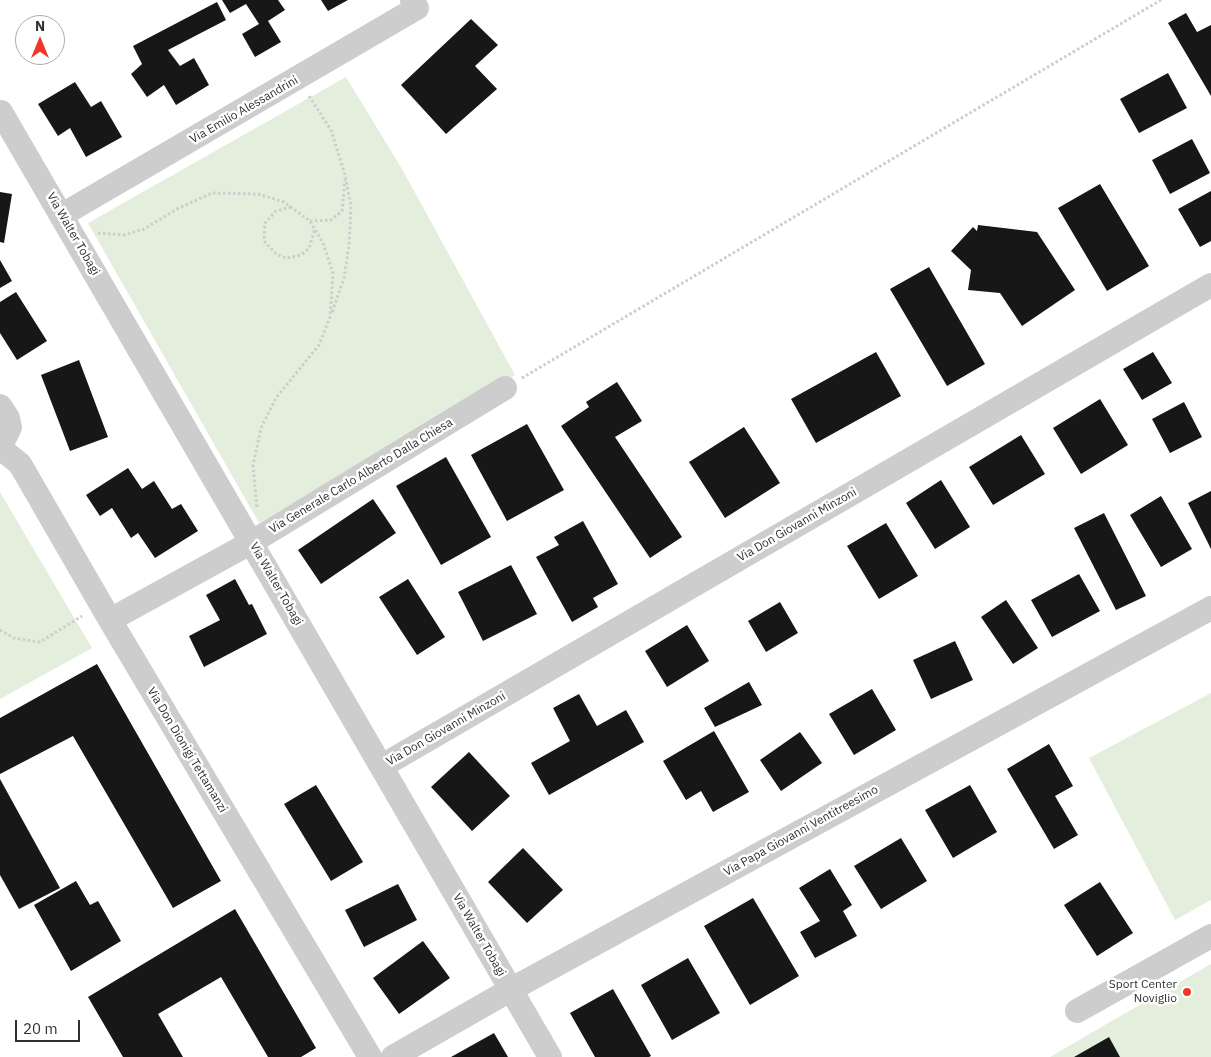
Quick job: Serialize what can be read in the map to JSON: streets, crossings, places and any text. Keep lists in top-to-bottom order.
{
  "streets": {
    "street": [
      "Via Emilio Alessandrini",
      "Via Walter Tobagi",
      "Via Generale Carlo Alberto Dalla Chiesa",
      "Via Don Giovanni Minzoni",
      "Via Don Dionigi Tettamanzi",
      "Via Papa Giovanni Ventitreesimo"
    ]
  },
  "crossings": [
    ["Via Emilio Alessandrini", "Via Walter Tobagi"],
    ["Via Walter Tobagi", "Via Generale Carlo Alberto Dalla Chiesa"],
    ["Via Walter Tobagi", "Via Don Giovanni Minzoni"],
    ["Via Walter Tobagi", "Via Papa Giovanni Ventitreesimo"],
    ["Via Generale Carlo Alberto Dalla Chiesa", "Via Don Dionigi Tettamanzi"]
  ],
  "places": ["Sport Center Noviglio"],
  "scale_bar": "20 m",
  "north": "top"
}
